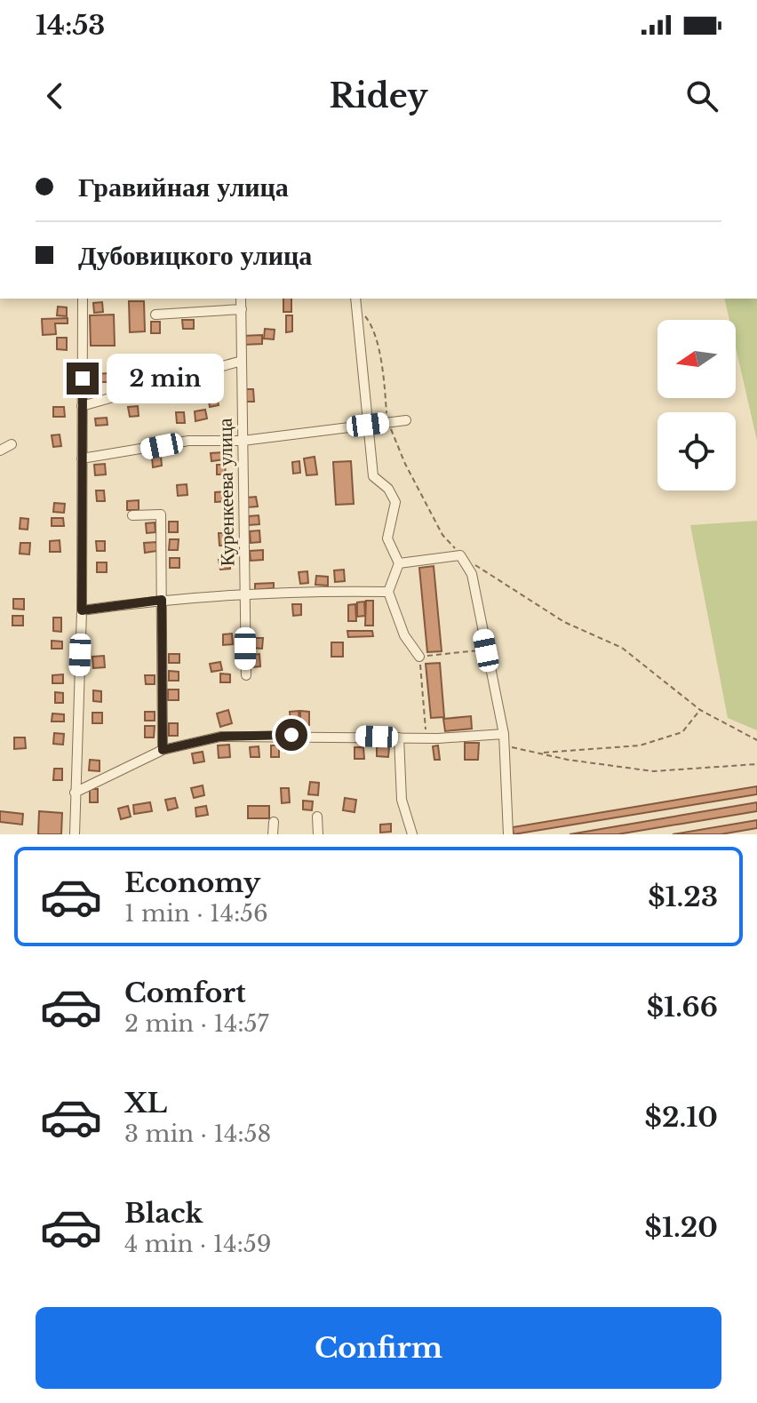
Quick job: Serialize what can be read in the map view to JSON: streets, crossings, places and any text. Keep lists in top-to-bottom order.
{
  "streets": {
    "street": ["Куренкеева улица"]
  },
  "north": "left",
  "page": {
    "status": "14:53",
    "header": "Ridey",
    "banner": ["Гравийная улица", "Дубовицкого улица"],
    "bubble": "2 min",
    "list": [
      {
        "name": "Economy",
        "note": "1 min · 14:56",
        "value": "$1.23"
      },
      {
        "name": "Comfort",
        "note": "2 min · 14:57",
        "value": "$1.66"
      },
      {
        "name": "XL",
        "note": "3 min · 14:58",
        "value": "$2.10"
      },
      {
        "name": "Black",
        "note": "4 min · 14:59",
        "value": "$1.20"
      }
    ],
    "buttons": "Confirm"
  }
}
